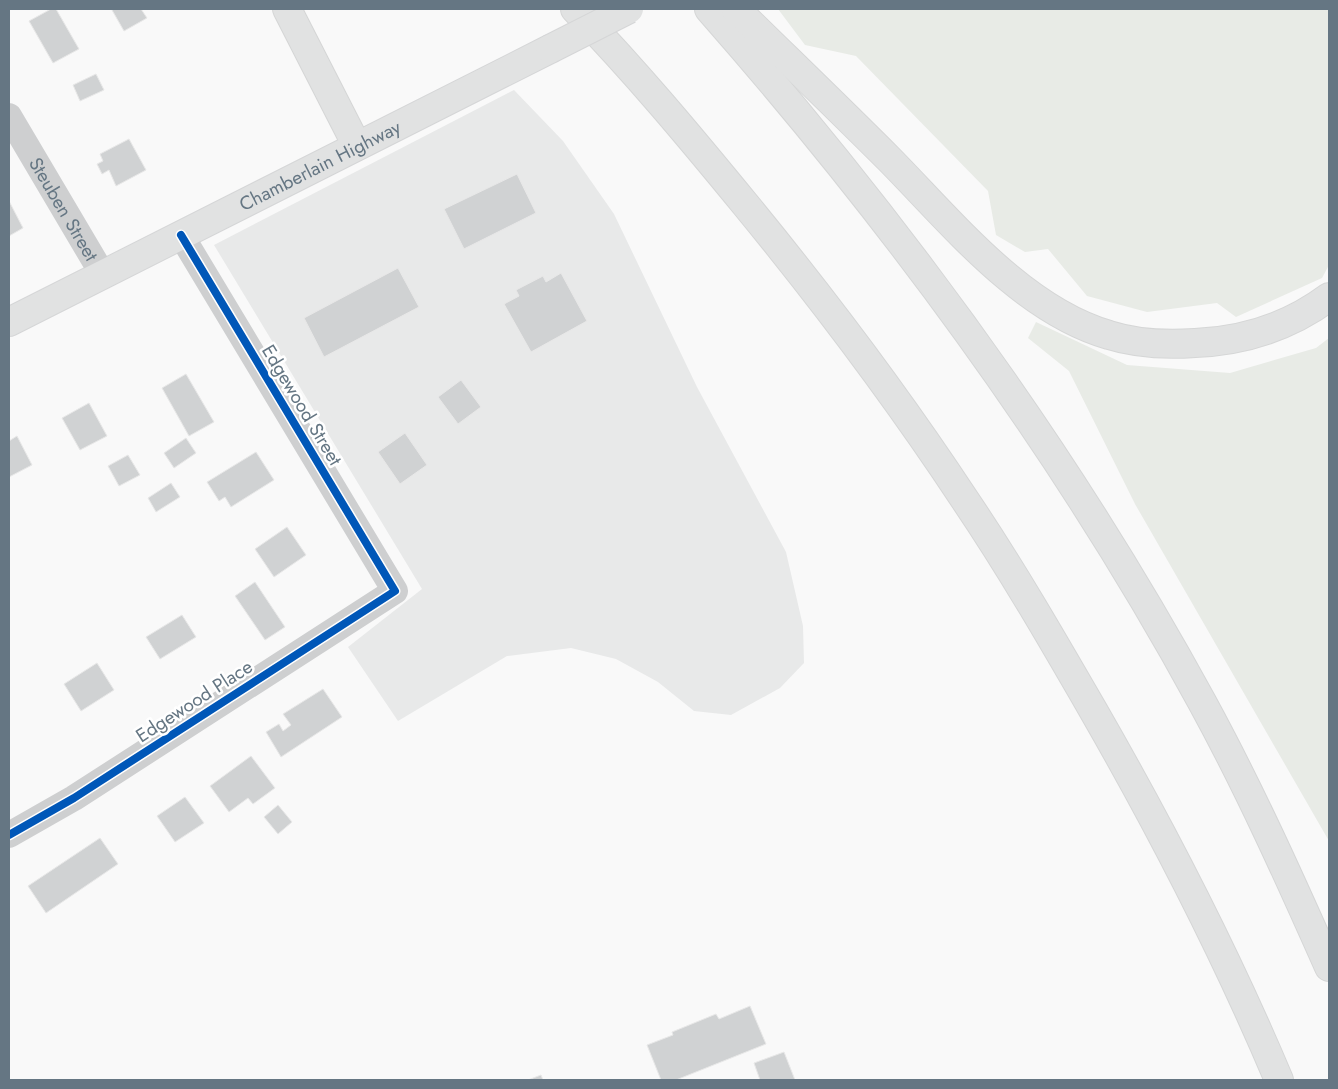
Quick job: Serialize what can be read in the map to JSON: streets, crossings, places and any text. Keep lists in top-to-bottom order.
{
  "streets": {
    "main road": ["Chamberlain Highway"],
    "street": ["Steuben Street", "Edgewood Street", "Edgewood Place"]
  },
  "crossings": [
    ["Chamberlain Highway", "Steuben Street"],
    ["Chamberlain Highway", "Edgewood Street"],
    ["Edgewood Street", "Edgewood Place"]
  ]
}
